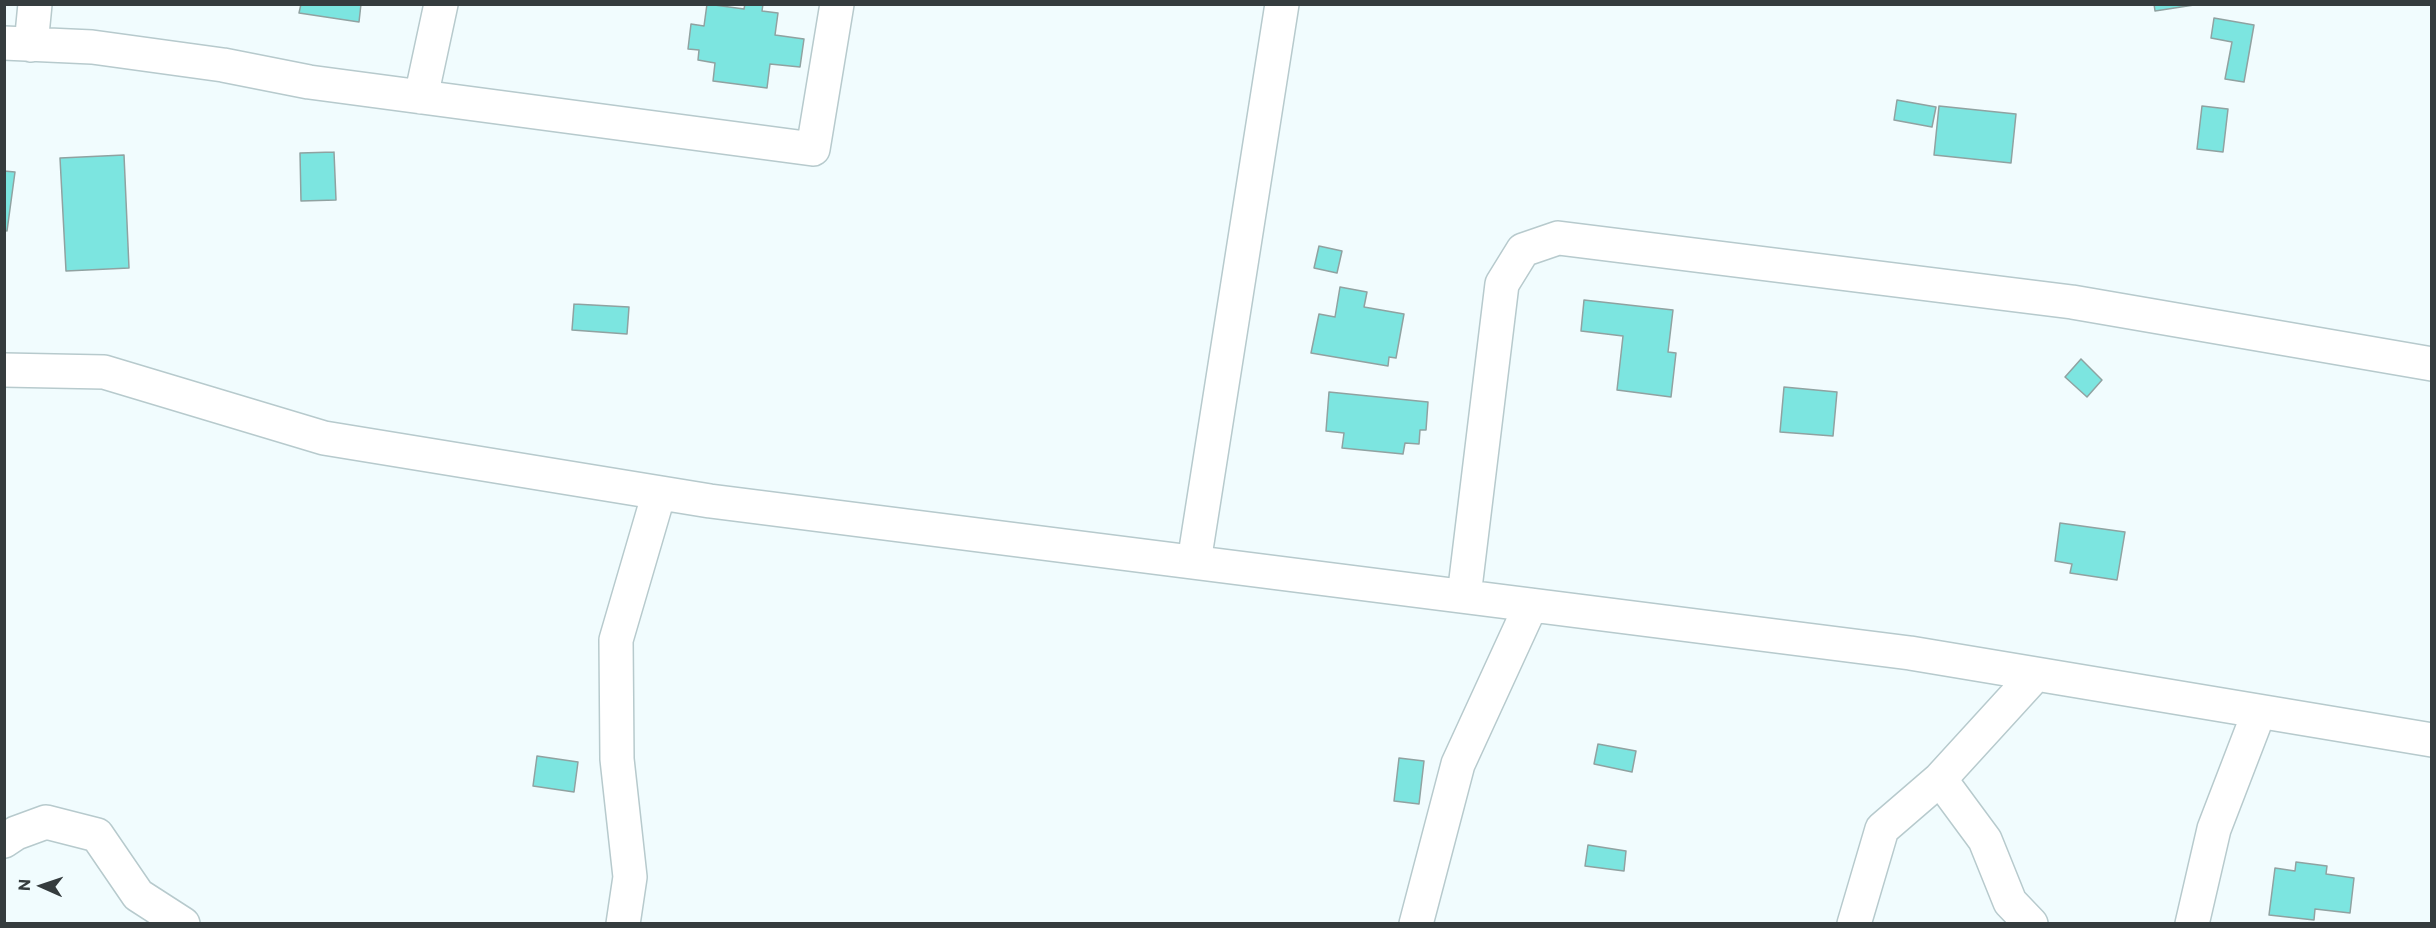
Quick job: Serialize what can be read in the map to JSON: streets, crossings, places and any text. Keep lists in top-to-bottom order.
{
  "north": "left"
}
